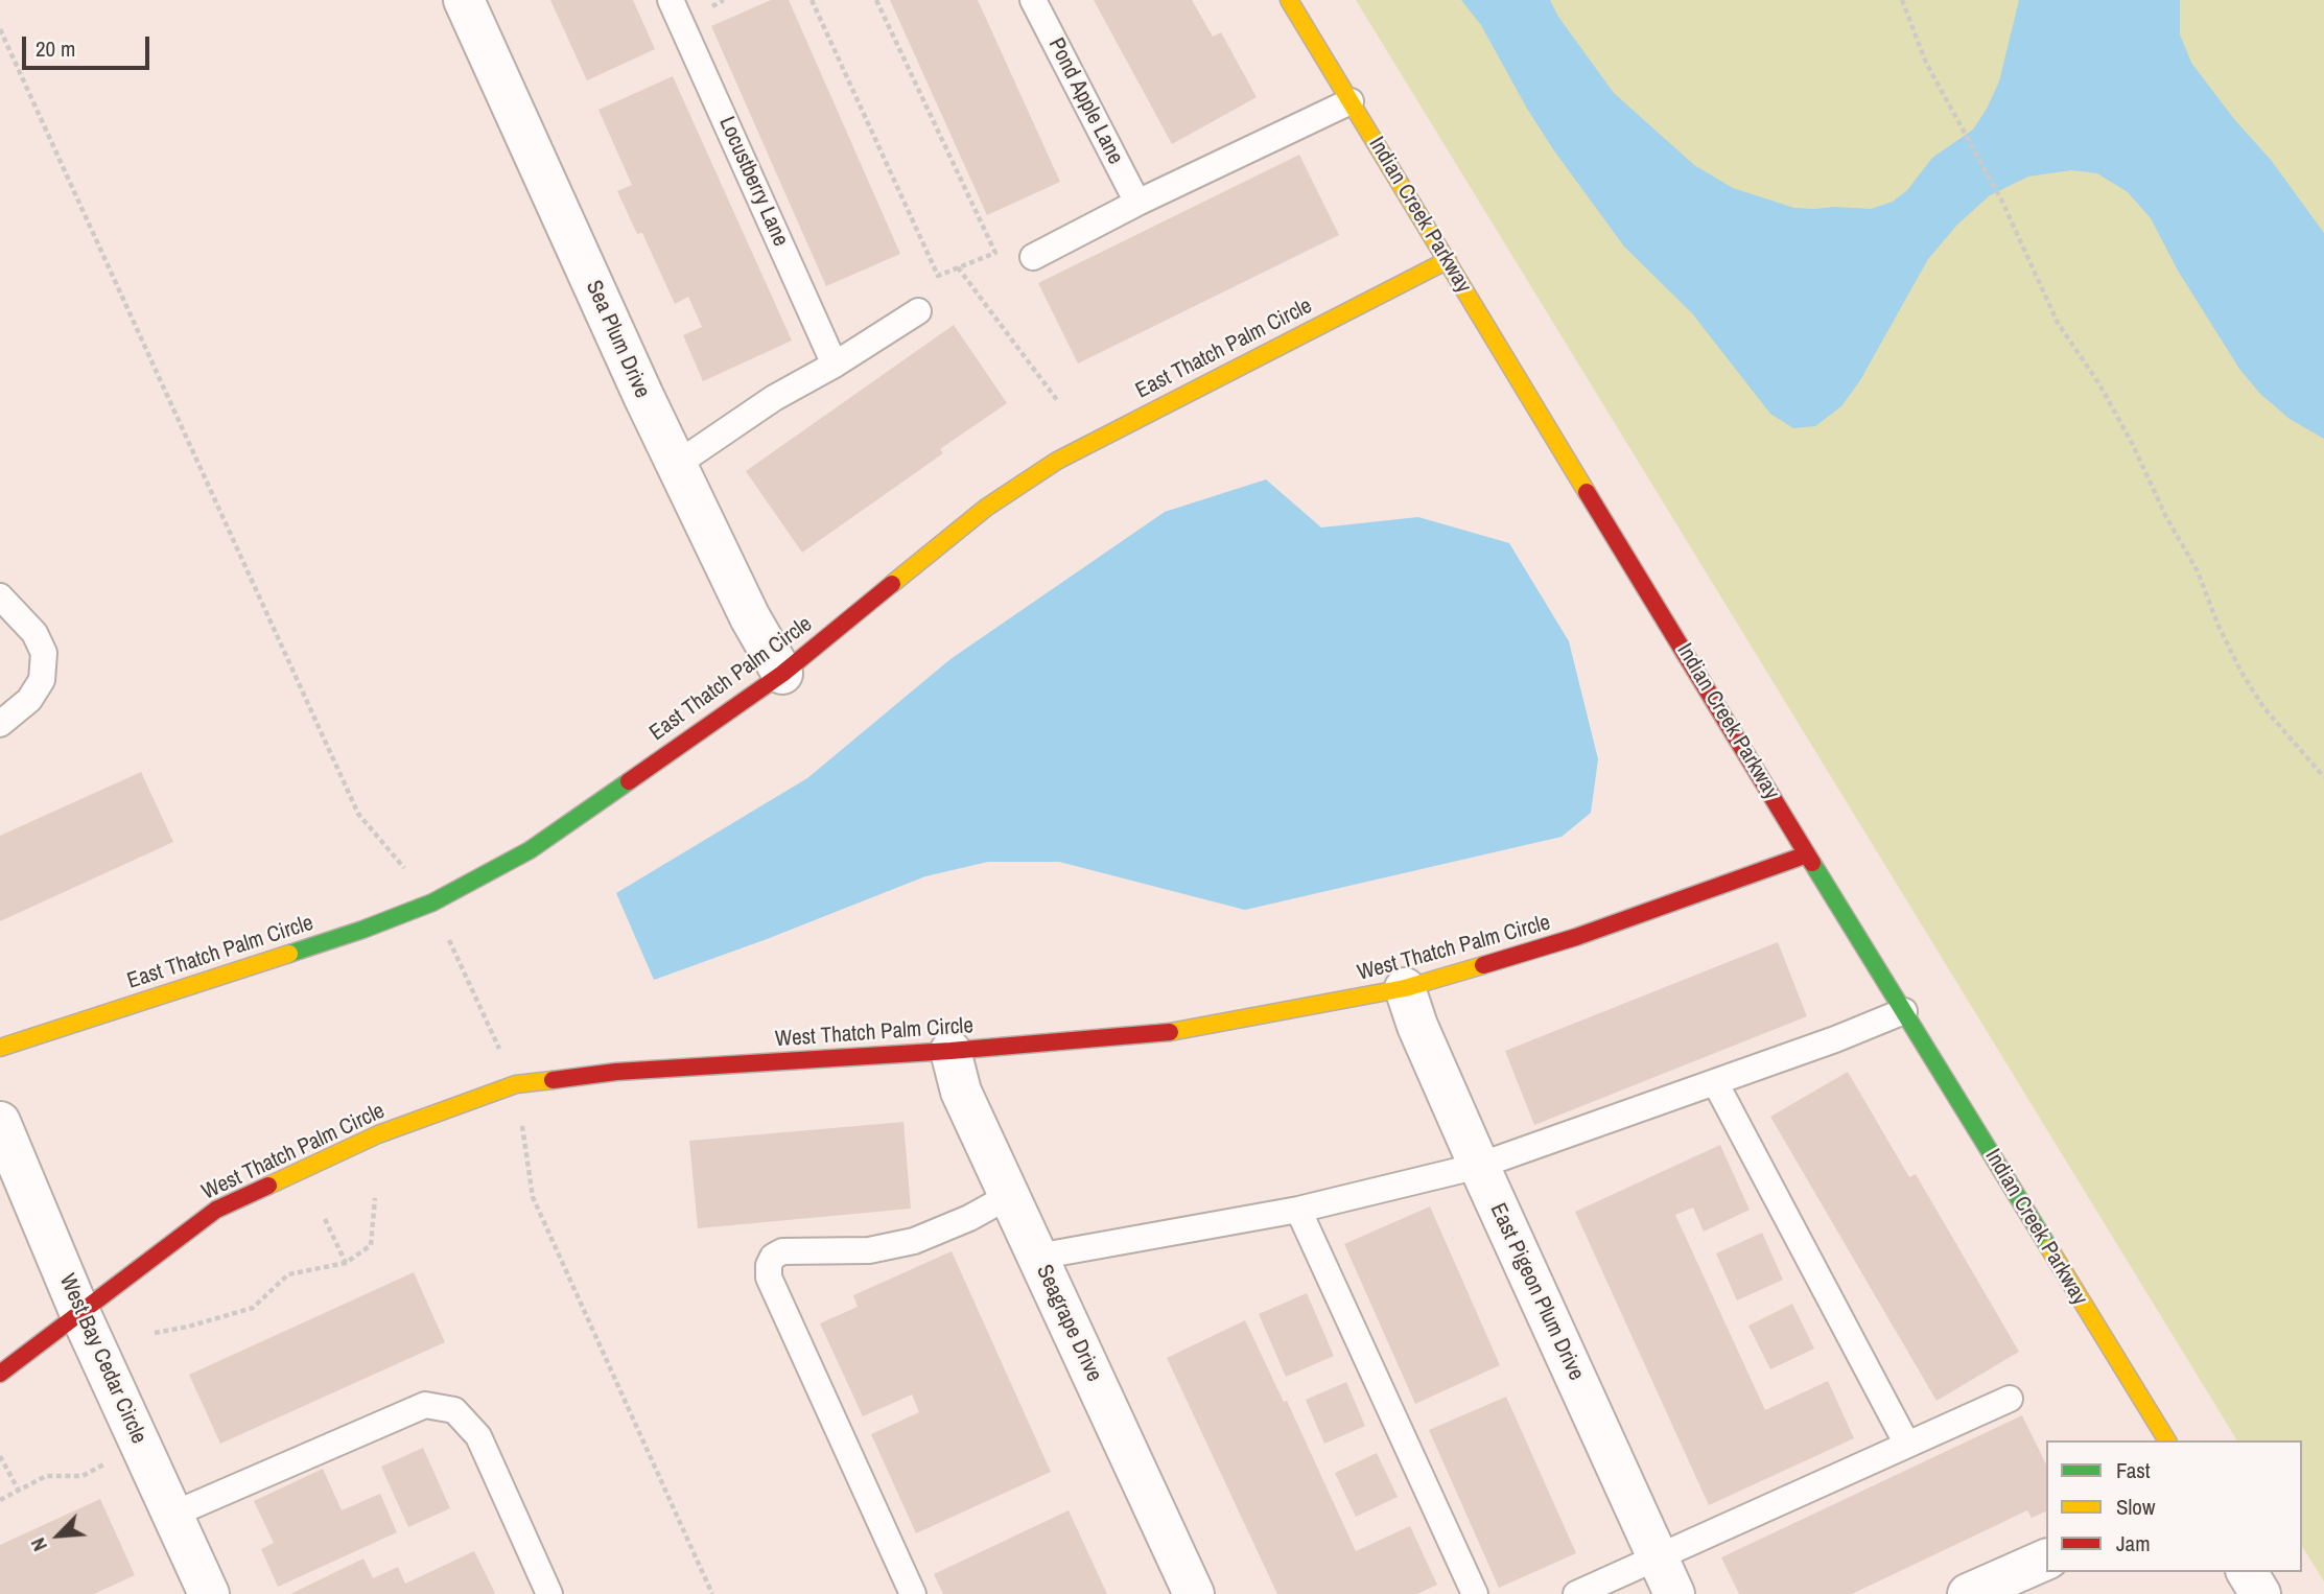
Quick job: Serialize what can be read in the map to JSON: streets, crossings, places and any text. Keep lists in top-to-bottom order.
{
  "streets": {
    "street": [
      "Indian Creek Parkway",
      "Sea Plum Drive",
      "East Thatch Palm Circle",
      "West Thatch Palm Circle",
      "East Pigeon Plum Drive",
      "Seagrape Drive",
      "West Bay Cedar Circle"
    ],
    "lane": ["Pond Apple Lane", "Locustberry Lane"]
  },
  "crossings": [
    ["Indian Creek Parkway", "East Thatch Palm Circle"],
    ["Indian Creek Parkway", "West Thatch Palm Circle"],
    ["Sea Plum Drive", "East Thatch Palm Circle"],
    ["West Thatch Palm Circle", "East Pigeon Plum Drive"],
    ["West Thatch Palm Circle", "Seagrape Drive"],
    ["West Thatch Palm Circle", "West Bay Cedar Circle"]
  ],
  "legend": ["Fast", "Slow", "Jam"],
  "scale_bar": "20 m",
  "north": "bottom left"
}
